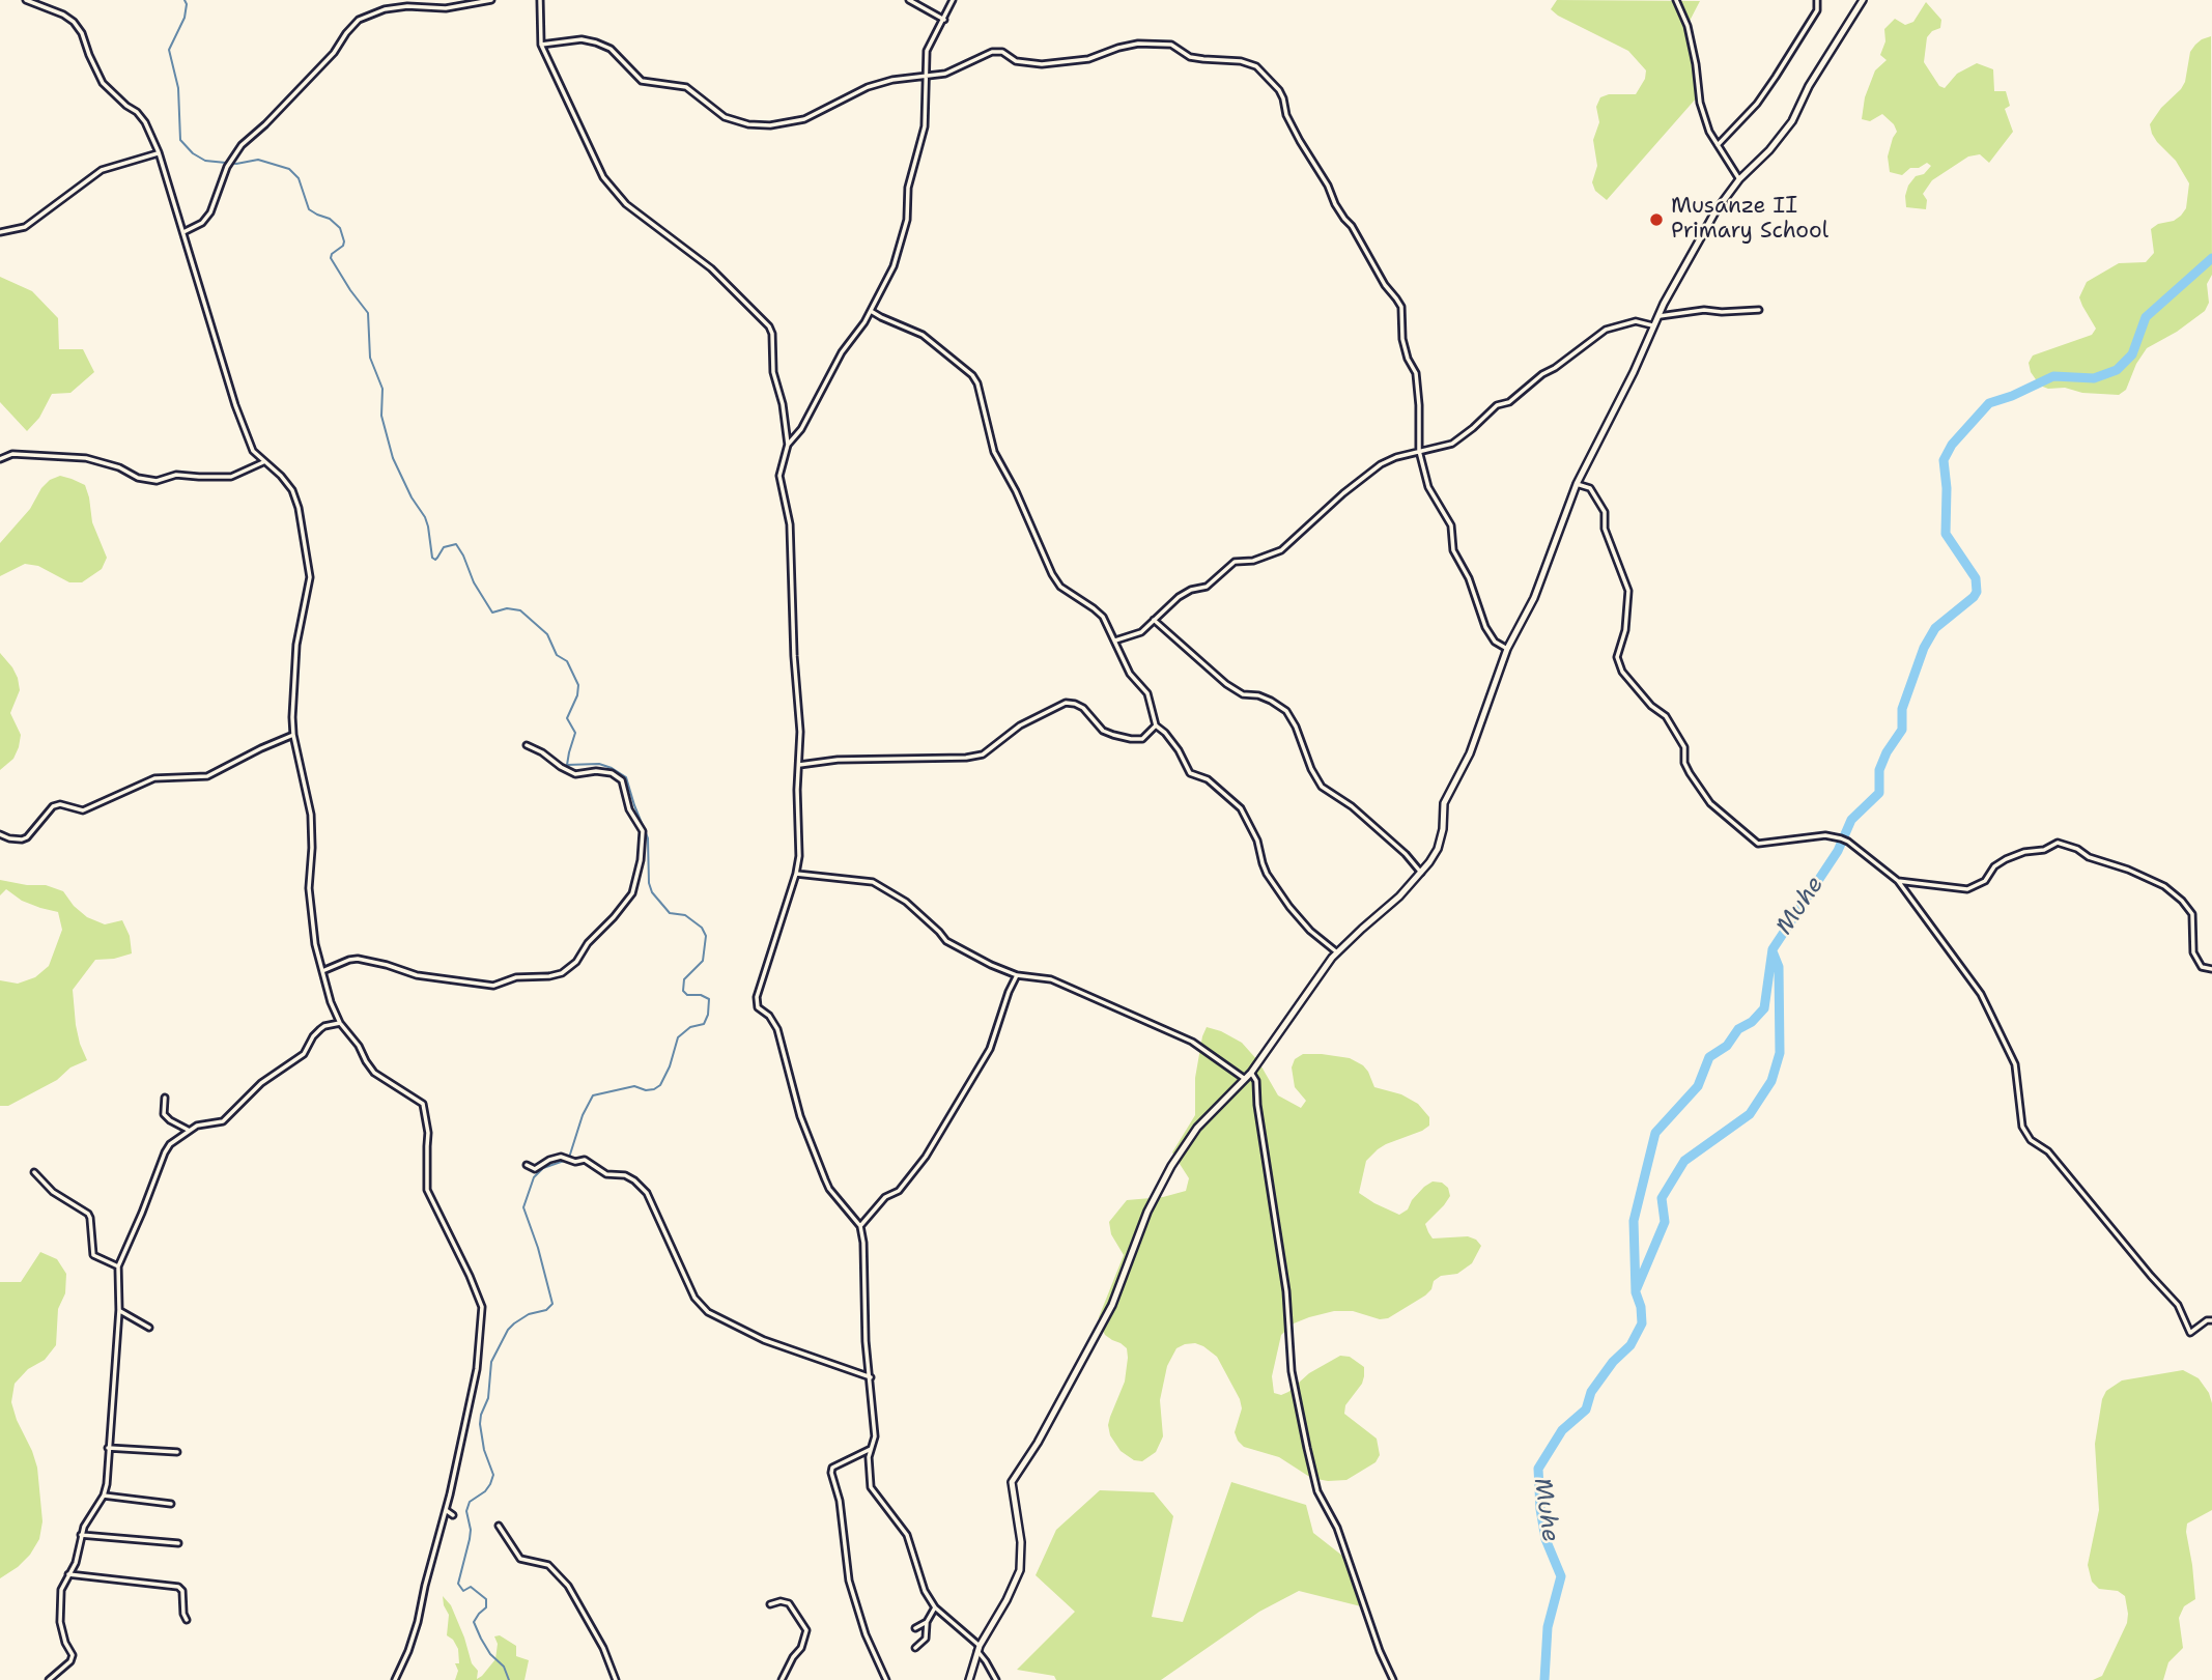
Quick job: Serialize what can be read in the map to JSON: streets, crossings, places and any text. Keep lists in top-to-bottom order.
{
  "water": ["Muhe"],
  "places": ["Musanze II Primary School"]
}
